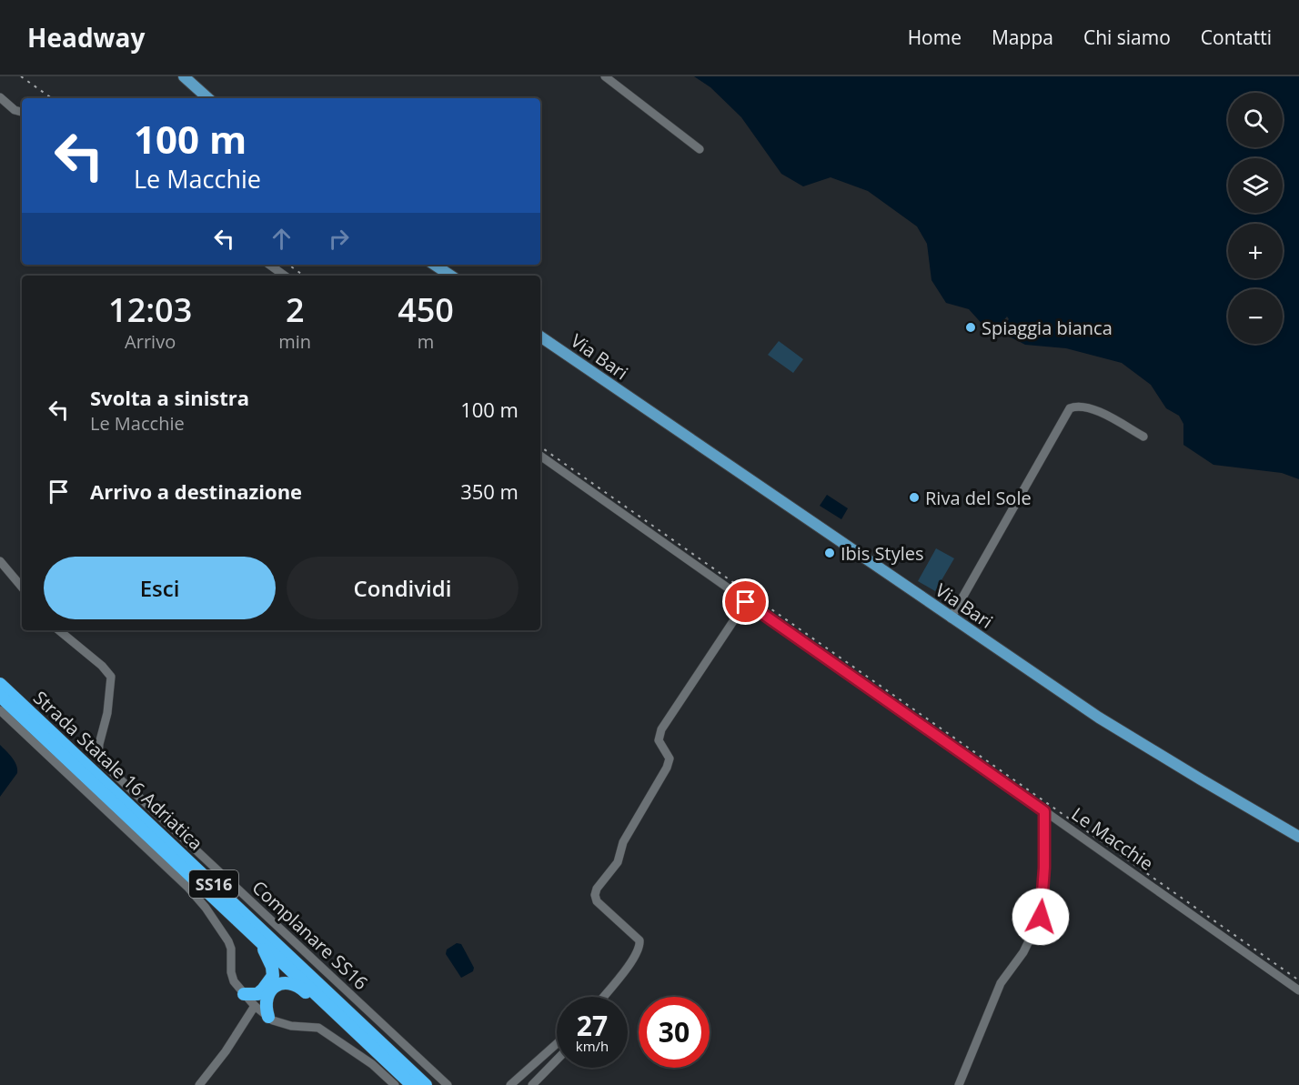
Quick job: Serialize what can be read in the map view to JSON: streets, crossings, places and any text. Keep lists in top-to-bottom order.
{
  "streets": {
    "highway": ["Strada Statale 16 Adriatica", "SS16"],
    "main road": ["Via Bari"],
    "street": ["Le Macchie", "Complanare SS16"]
  },
  "places": ["Spiaggia bianca", "Riva del Sole", "Ibis Styles"],
  "page": {
    "header": "Headway",
    "nav": [
      "Home",
      "Mappa",
      "Chi siamo",
      "Contatti"
    ],
    "map_buttons": ["+", "−"],
    "turn": ["100 m", "Le Macchie"],
    "eta": [
      "12:03",
      "Arrivo",
      "2",
      "min",
      "450",
      "m"
    ],
    "list": [
      {
        "name": "Svolta a sinistra",
        "note": "Le Macchie",
        "value": "100 m"
      },
      {
        "name": "Arrivo a destinazione",
        "value": "350 m"
      }
    ],
    "buttons": ["Esci", "Condividi"],
    "speed": "27 km/h",
    "limit": "30"
  }
}
